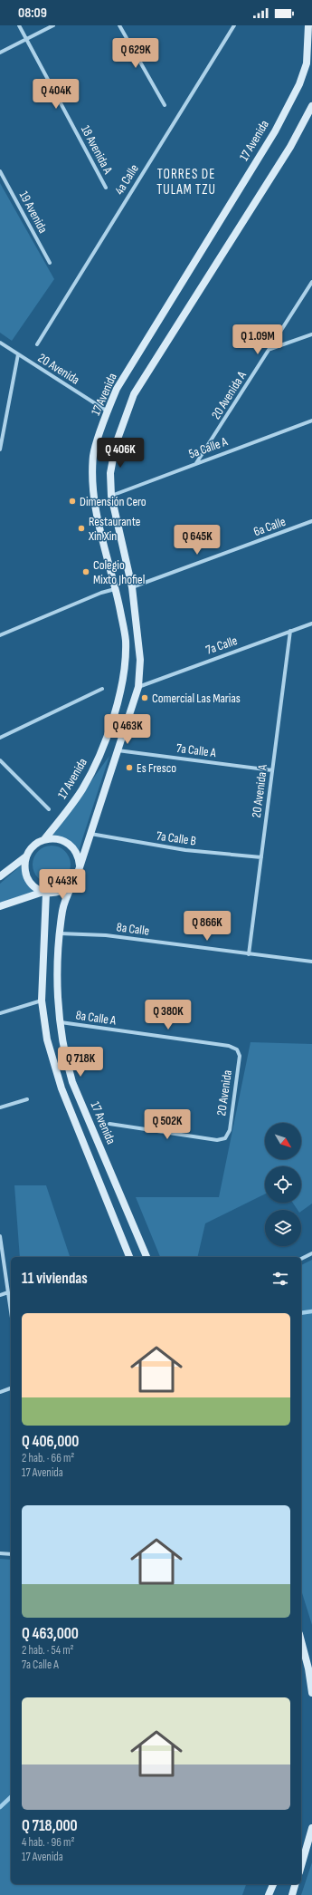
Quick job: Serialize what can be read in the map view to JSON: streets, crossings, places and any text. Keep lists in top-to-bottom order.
{
  "streets": {
    "main road": ["17 Avenida"],
    "street": [
      "18 Avenida A",
      "4a Calle",
      "19 Avenida",
      "20 Avenida",
      "20 Avenida A",
      "5a Calle A",
      "6a Calle",
      "7a Calle",
      "7a Calle A",
      "7a Calle B",
      "8a Calle",
      "8a Calle A"
    ]
  },
  "crossings": [
    ["17 Avenida", "20 Avenida"],
    ["17 Avenida", "8a Calle"],
    ["17 Avenida", "8a Calle A"],
    ["20 Avenida", "8a Calle A"],
    ["20 Avenida A", "5a Calle A"],
    ["20 Avenida A", "7a Calle"],
    ["20 Avenida A", "7a Calle A"],
    ["20 Avenida A", "7a Calle B"],
    ["20 Avenida A", "8a Calle"]
  ],
  "districts": ["TORRES DE TULAM TZU"],
  "places": [
    "Dimensión Cero",
    "Restaurante Xin Xin",
    "Colegio Mixto Jhofiel",
    "Comercial Las Marias",
    "Es Fresco"
  ],
  "north": "bottom right",
  "page": {
    "status": "08:09",
    "price": [
      "Q 629K",
      "Q 404K",
      "Q 1.09M",
      "Q 406K",
      "Q 645K",
      "Q 463K",
      "Q 443K",
      "Q 866K",
      "Q 380K",
      "Q 718K",
      "Q 502K"
    ],
    "heading": "11 viviendas",
    "list": [
      {
        "name": "Q 406,000",
        "note": "2 hab. · 66 m² · 17 Avenida"
      },
      {
        "name": "Q 463,000",
        "note": "2 hab. · 54 m² · 7a Calle A"
      },
      {
        "name": "Q 718,000",
        "note": "4 hab. · 96 m² · 17 Avenida"
      }
    ]
  }
}
